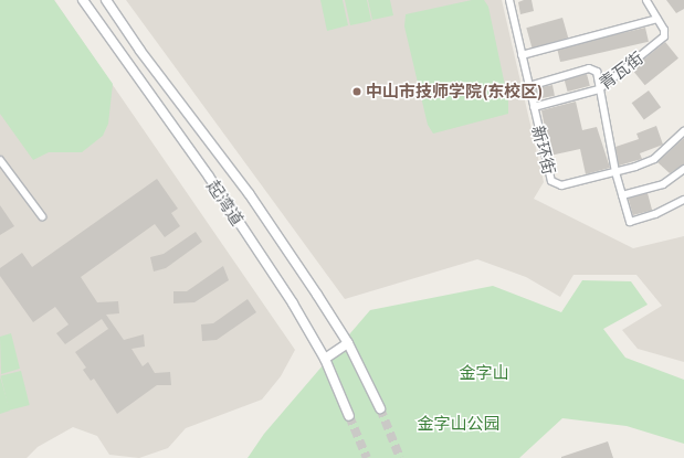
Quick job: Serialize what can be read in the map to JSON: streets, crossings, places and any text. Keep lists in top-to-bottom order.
{
  "streets": {
    "main road": ["起湾道"],
    "street": ["青瓦街", "新环街"]
  },
  "crossings": [
    ["青瓦街", "新环街"]
  ],
  "parks": ["金字山", "金字山公园"],
  "places": ["中山市技师学院(东校区)"]
}
